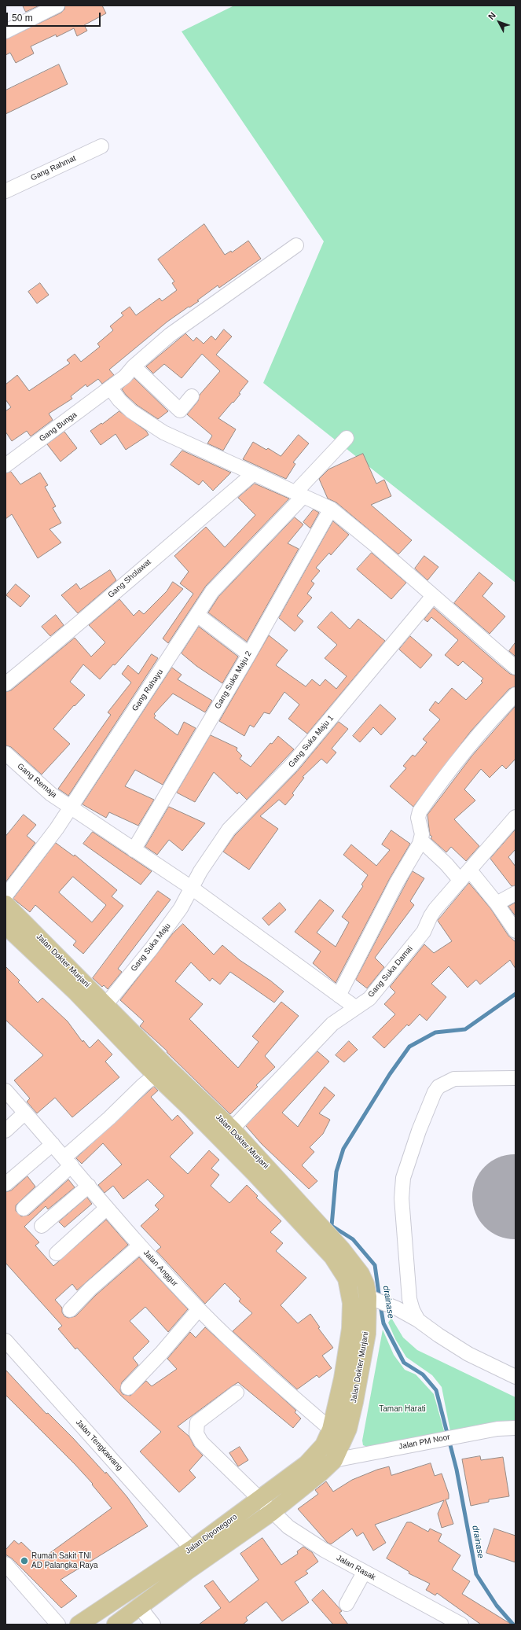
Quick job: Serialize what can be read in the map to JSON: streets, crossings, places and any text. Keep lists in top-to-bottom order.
{
  "streets": {
    "main road": ["Jalan Dokter Murjani", "Jalan Diponegoro"],
    "street": [
      "Gang Rahmat",
      "Gang Bunga",
      "Gang Sholawat",
      "Gang Suka Maju 2",
      "Gang Rahayu",
      "Gang Suka Maju 1",
      "Gang Remaja",
      "Gang Suka Maju",
      "Gang Suka Damai",
      "Jalan Anggur",
      "Jalan PM Noor",
      "Jalan Tengkawang",
      "Jalan Rasak"
    ]
  },
  "crossings": [
    ["Gang Suka Maju 2", "Gang Remaja"],
    ["Gang Rahayu", "Gang Remaja"],
    ["Gang Suka Maju 1", "Gang Remaja"],
    ["Gang Suka Maju 1", "Gang Suka Maju"],
    ["Gang Remaja", "Gang Suka Maju"],
    ["Gang Remaja", "Gang Suka Damai"],
    ["Gang Suka Maju", "Jalan Dokter Murjani"],
    ["Jalan Dokter Murjani", "Gang Suka Damai"],
    ["Jalan Dokter Murjani", "Jalan Anggur"],
    ["Jalan Dokter Murjani", "Jalan Diponegoro"],
    ["Jalan Anggur", "Jalan Diponegoro"],
    ["Jalan PM Noor", "Jalan Diponegoro"],
    ["Jalan Tengkawang", "Jalan Diponegoro"],
    ["Jalan Diponegoro", "Jalan Rasak"]
  ],
  "water": ["drainase"],
  "parks": ["Taman Harati"],
  "places": ["Rumah Sakit TNI AD Palangka Raya"],
  "scale_bar": "50 m",
  "north": "top left"
}
